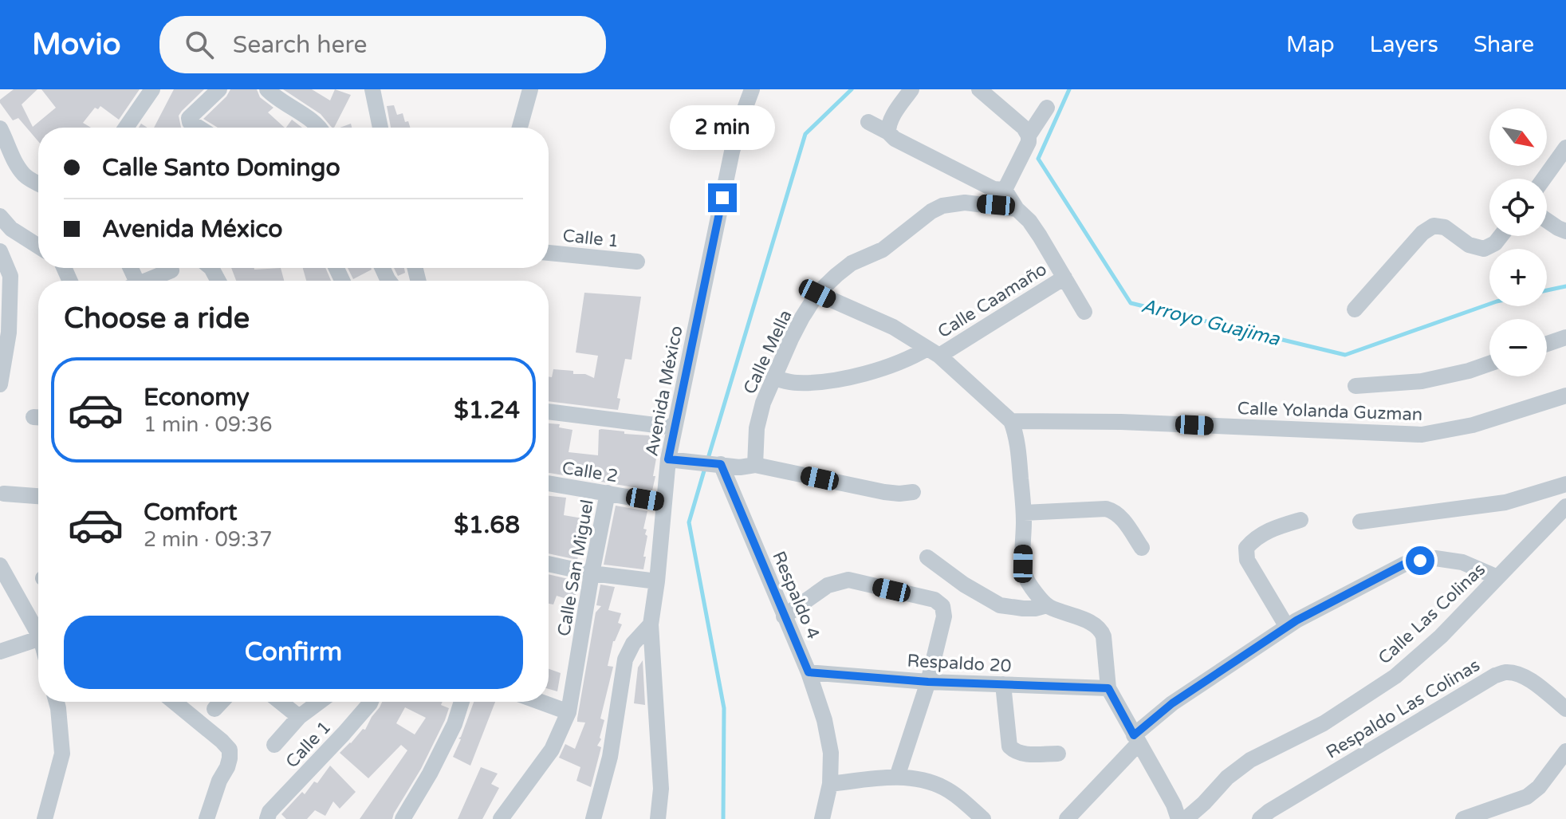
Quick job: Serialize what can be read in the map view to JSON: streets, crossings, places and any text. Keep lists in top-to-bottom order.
{
  "streets": {
    "street": [
      "Calle 1",
      "Calle Caamaño",
      "Calle Mella",
      "Avenida México",
      "Calle Yolanda Guzman",
      "Calle 2",
      "Calle San Miguel",
      "Respaldo 4",
      "Calle Las Colinas",
      "Respaldo 20",
      "Respaldo Las Colinas"
    ]
  },
  "crossings": [
    ["Calle Caamaño", "Calle Mella"],
    ["Avenida México", "Calle 2"],
    ["Calle 2", "Calle San Miguel"],
    ["Respaldo 4", "Respaldo 20"]
  ],
  "water": ["Arroyo Guajima"],
  "north": "bottom right",
  "page": {
    "header": "Movio",
    "search": "Search here",
    "nav": ["Map", "Layers", "Share"],
    "bubble": "2 min",
    "map_buttons": ["+", "−"],
    "banner": ["Calle Santo Domingo", "Avenida México"],
    "heading": "Choose a ride",
    "list": [
      {
        "name": "Economy",
        "note": "1 min · 09:36",
        "value": "$1.24"
      },
      {
        "name": "Comfort",
        "note": "2 min · 09:37",
        "value": "$1.68"
      }
    ],
    "buttons": "Confirm"
  }
}
